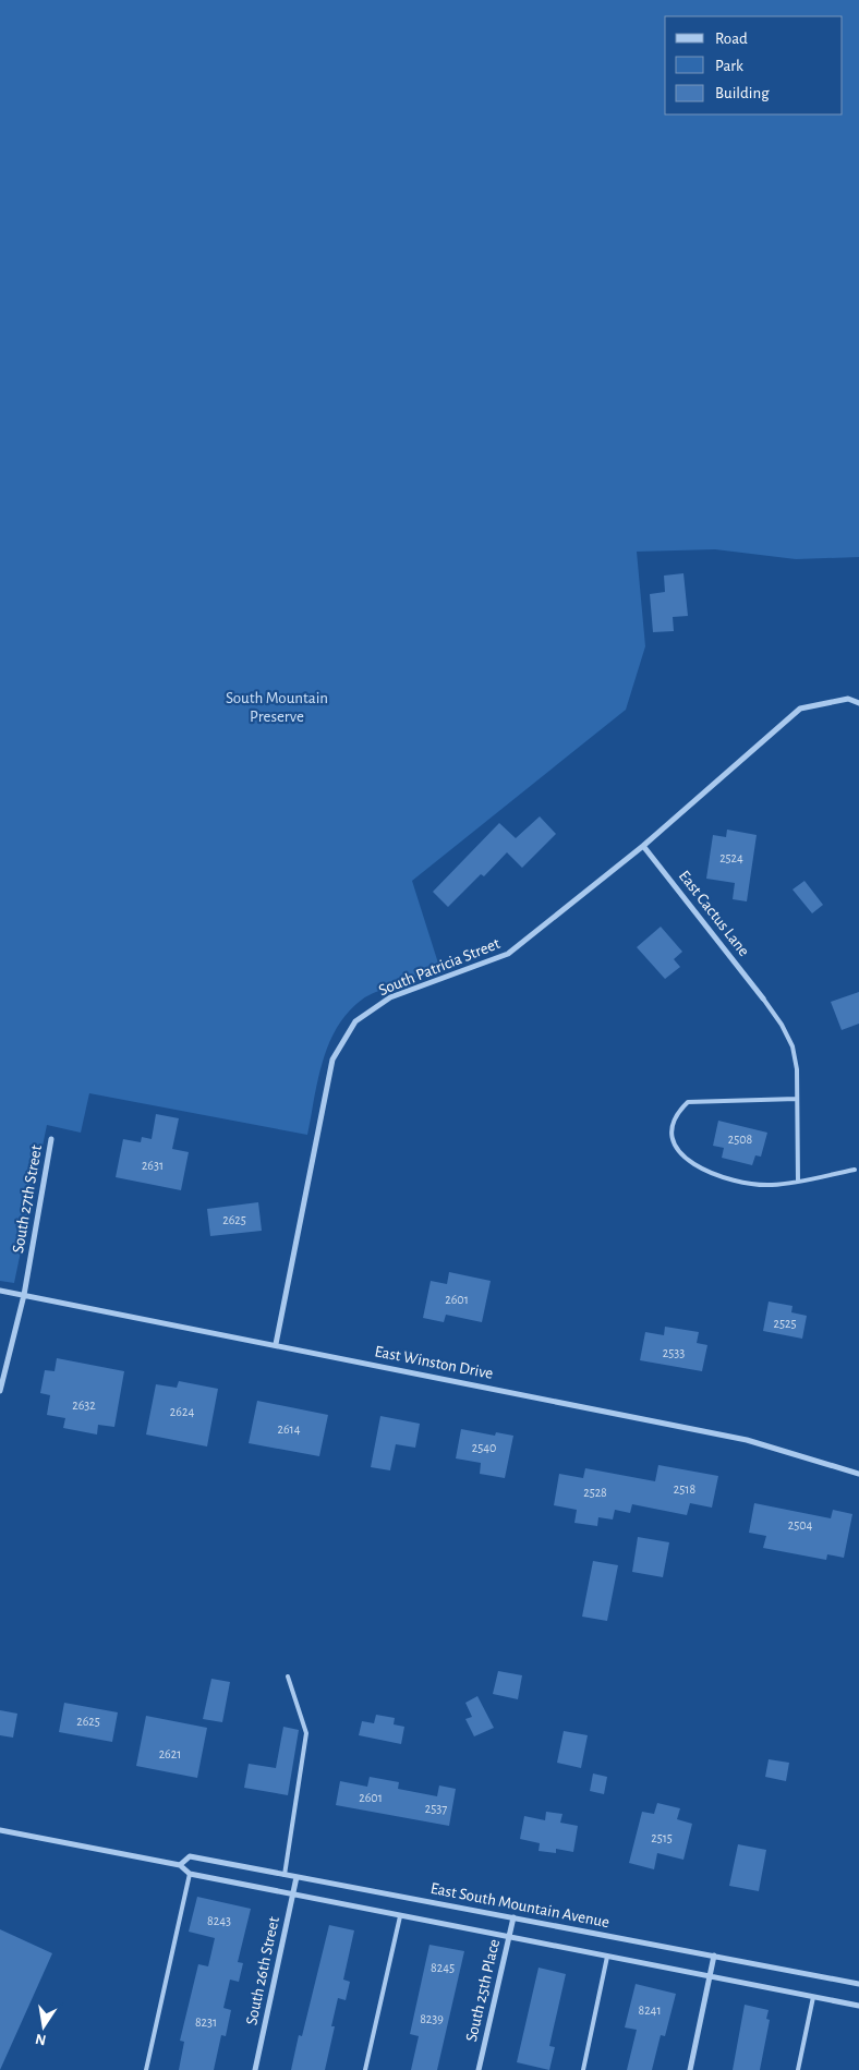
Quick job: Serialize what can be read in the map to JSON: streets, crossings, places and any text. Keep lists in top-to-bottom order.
{
  "streets": {
    "street": [
      "East Cactus Lane",
      "South Patricia Street",
      "South 27th Street",
      "East Winston Drive",
      "East South Mountain Avenue",
      "South 26th Street",
      "South 25th Place"
    ]
  },
  "crossings": [
    ["East Cactus Lane", "South Patricia Street"],
    ["South Patricia Street", "East Winston Drive"],
    ["South 27th Street", "East Winston Drive"],
    ["East South Mountain Avenue", "South 26th Street"],
    ["East South Mountain Avenue", "South 25th Place"]
  ],
  "parks": ["South Mountain Preserve"],
  "house_numbers": [
    "2524",
    "2508",
    "2631",
    "2625",
    "2601",
    "2525",
    "2533",
    "2632",
    "2624",
    "2614",
    "2540",
    "2518",
    "2528",
    "2504",
    "2625",
    "2621",
    "2601",
    "2537",
    "2515",
    "8243",
    "8245",
    "8241",
    "8239",
    "8231"
  ],
  "legend": ["Road", "Park", "Building"],
  "north": "bottom"
}
